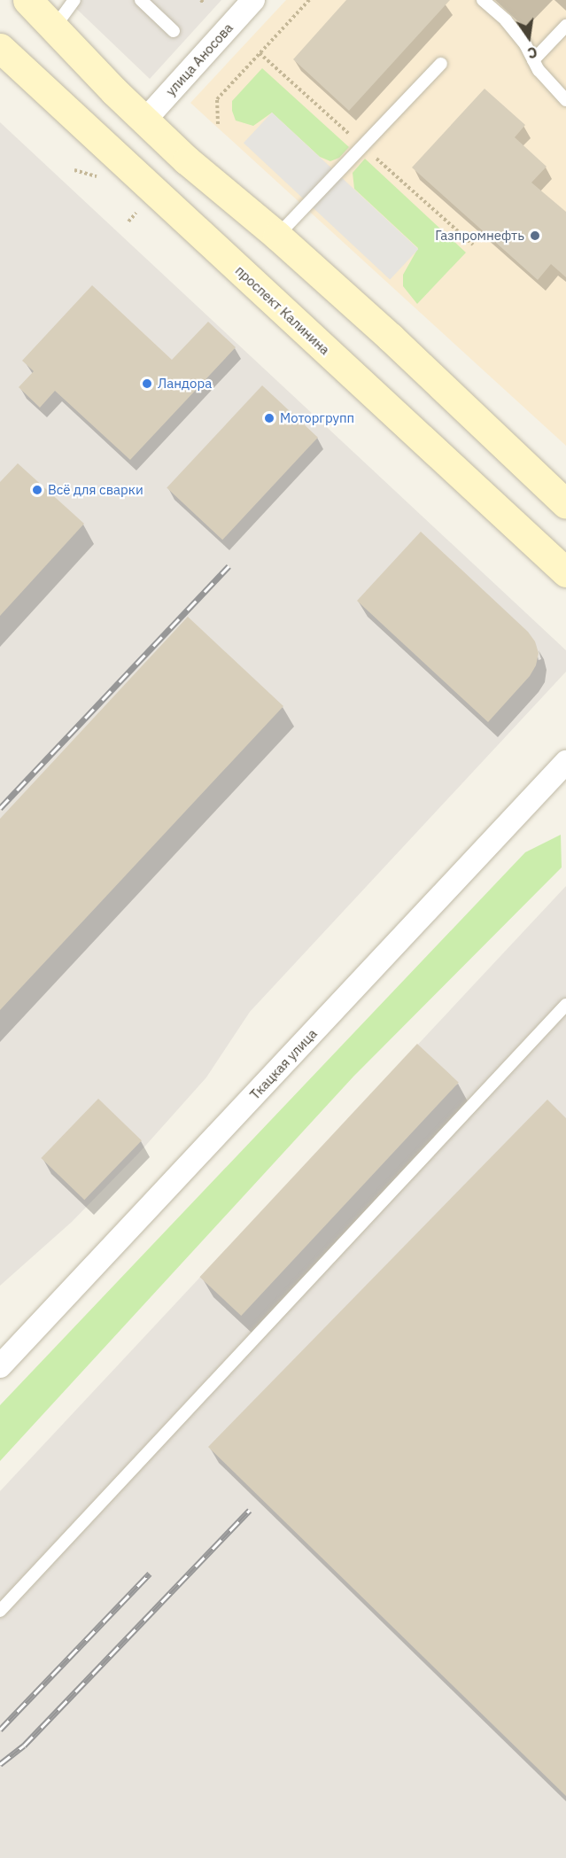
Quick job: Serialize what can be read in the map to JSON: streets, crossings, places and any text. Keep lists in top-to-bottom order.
{
  "streets": {
    "main road": ["проспект Калинина"],
    "street": ["улица Аносова", "Ткацкая улица"]
  },
  "places": [
    "Газпромнефть",
    "Ландора",
    "Моторгрупп",
    "Всё для сварки"
  ],
  "north": "bottom"
}
